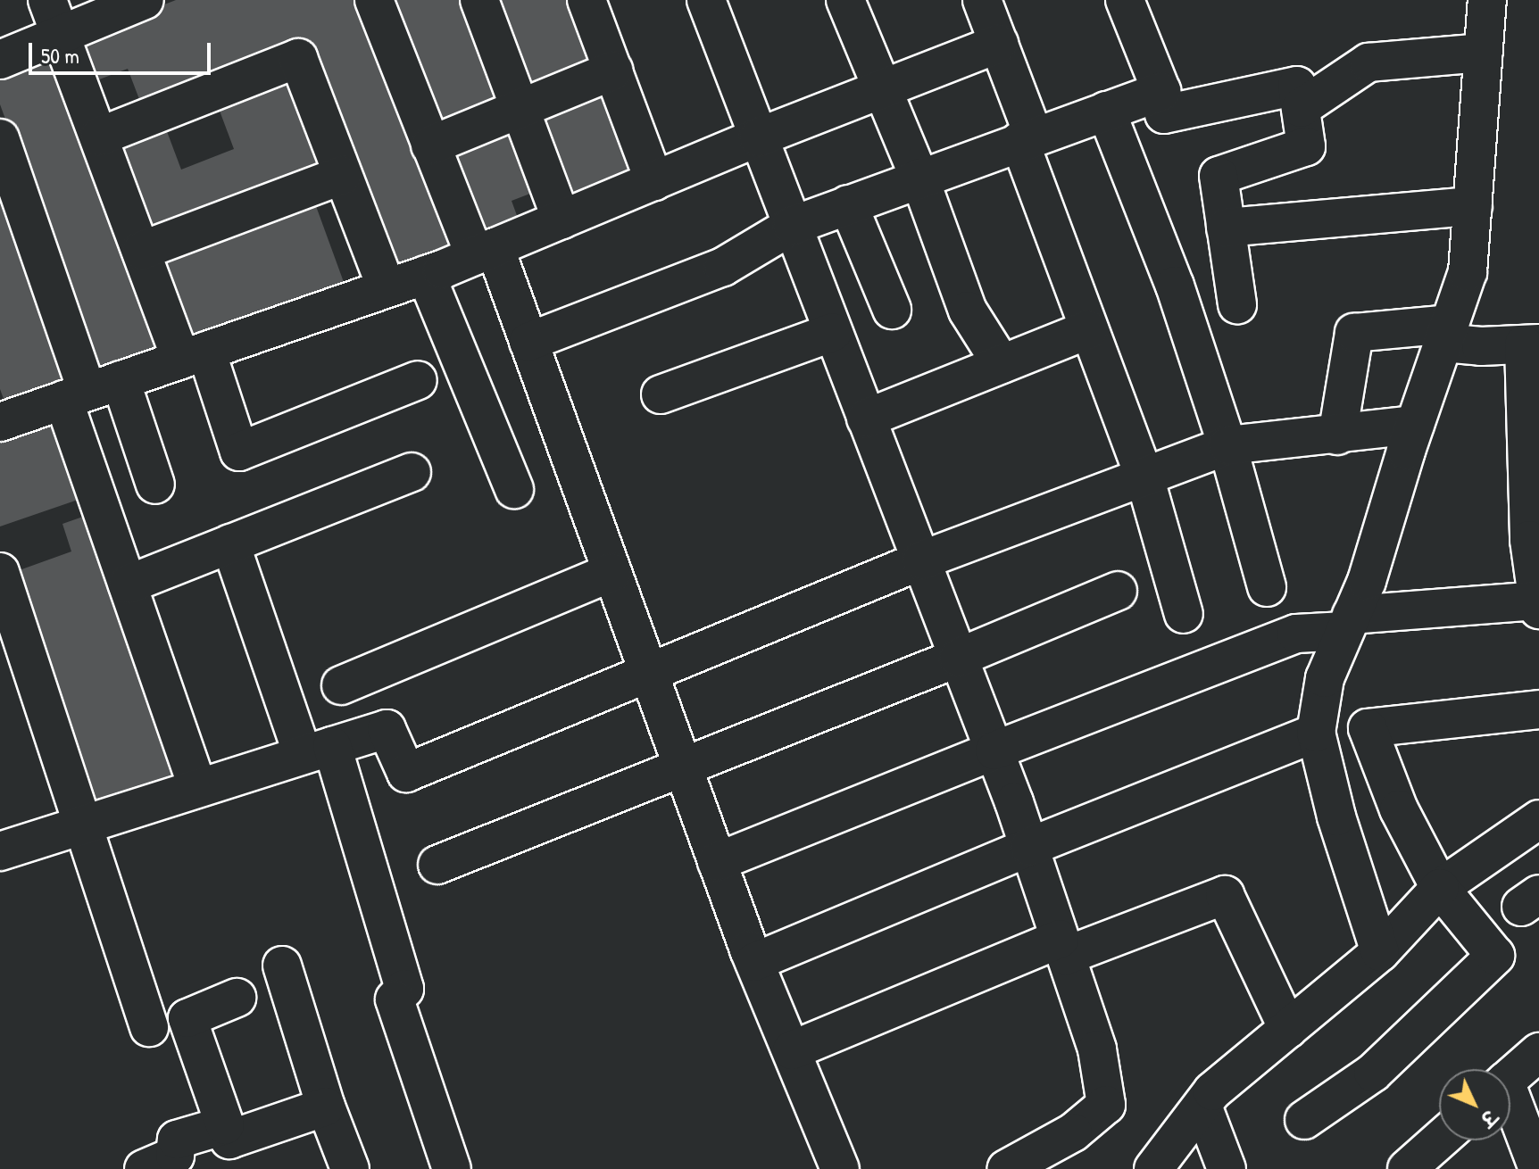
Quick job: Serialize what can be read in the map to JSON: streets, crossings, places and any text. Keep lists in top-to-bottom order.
{
  "scale_bar": "50 m",
  "north": "bottom right"
}
